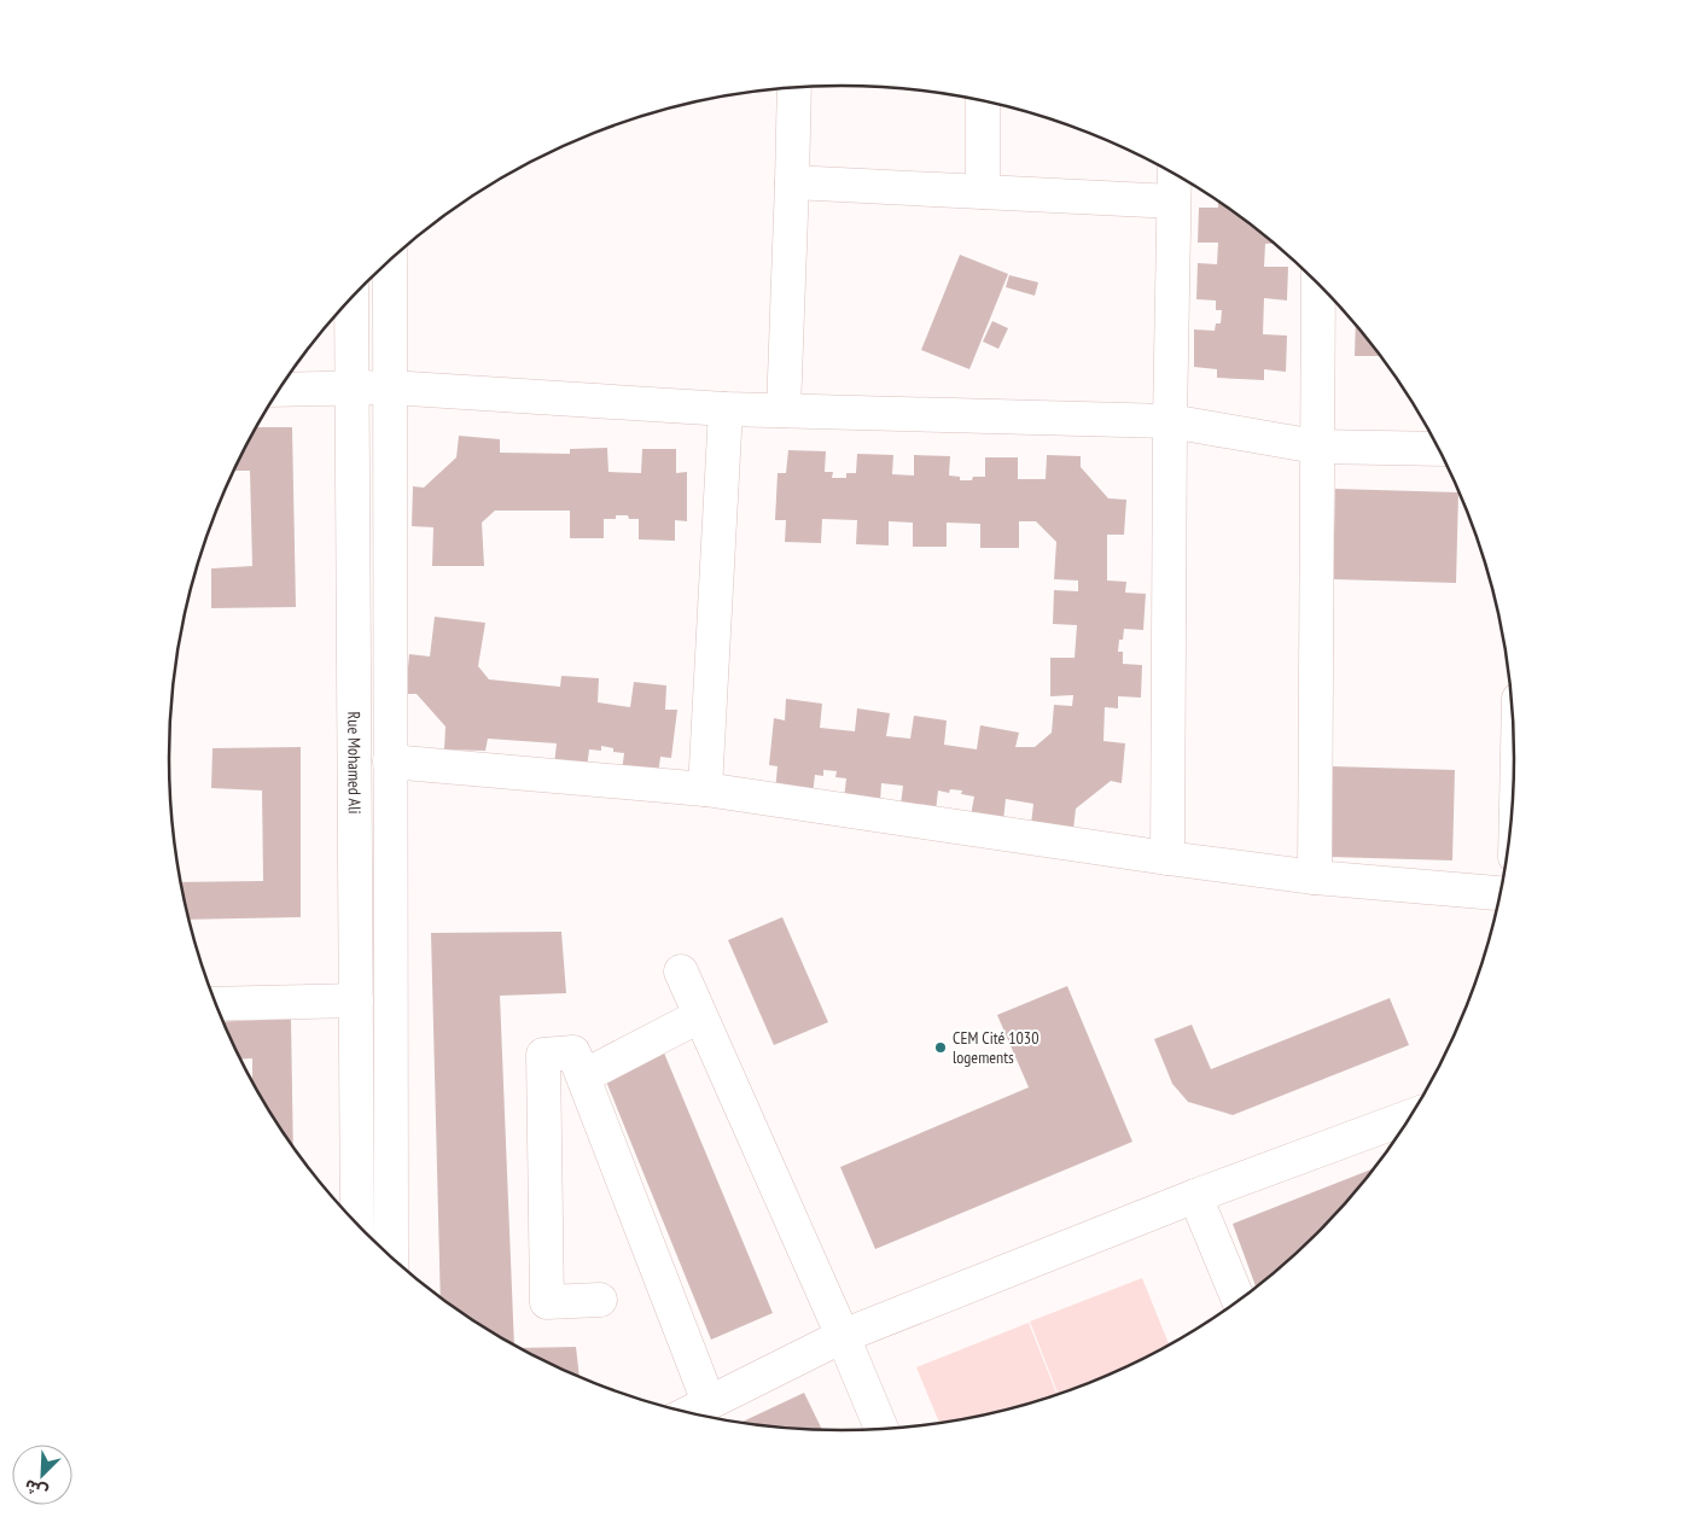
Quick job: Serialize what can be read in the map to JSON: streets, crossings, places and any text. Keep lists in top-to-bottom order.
{
  "streets": {
    "street": ["Rue Mohamed Ali"]
  },
  "places": ["CEM Cité 1030 logements"],
  "north": "bottom left"
}
